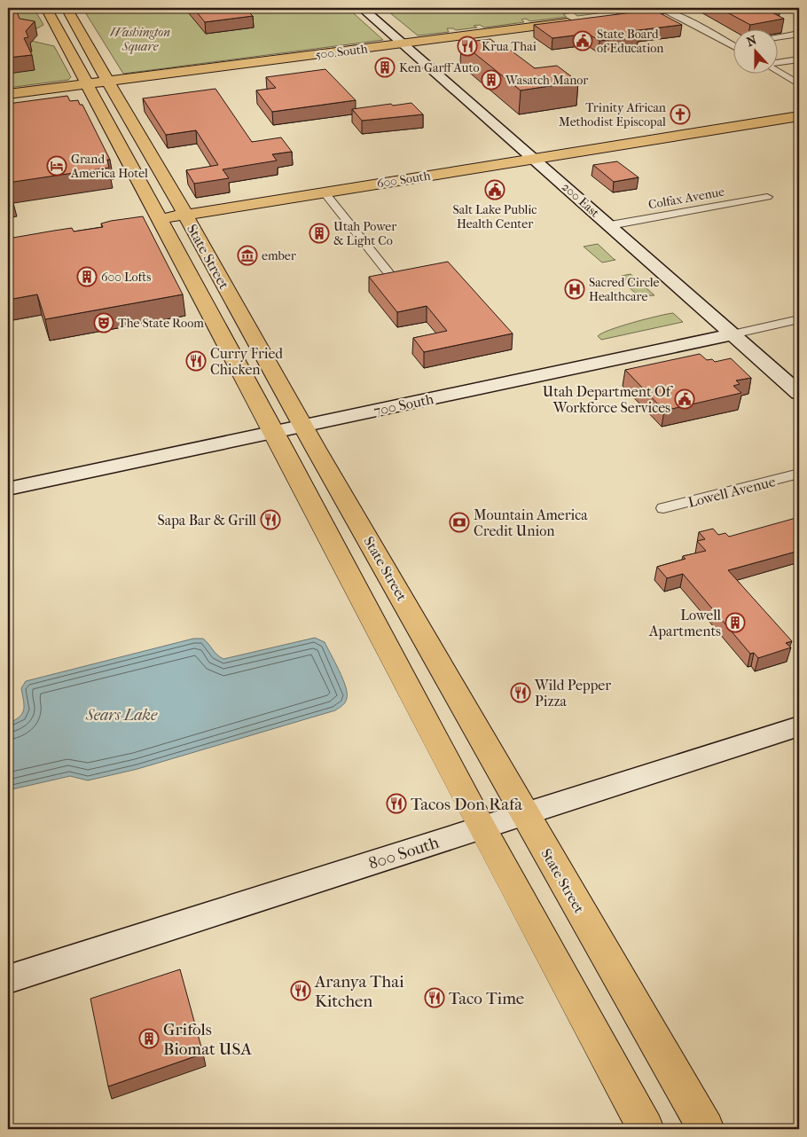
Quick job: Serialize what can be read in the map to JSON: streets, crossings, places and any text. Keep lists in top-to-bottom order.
{
  "streets": {
    "main road": ["500 South", "600 South", "State Street"],
    "street": [
      "Colfax Avenue",
      "200 East",
      "700 South",
      "Lowell Avenue",
      "800 South"
    ]
  },
  "crossings": [
    ["500 South", "200 East"],
    ["500 South", "State Street"],
    ["600 South", "200 East"],
    ["600 South", "State Street"],
    ["Colfax Avenue", "200 East"],
    ["200 East", "700 South"],
    ["State Street", "700 South"],
    ["State Street", "800 South"]
  ],
  "water": ["Sears Lake"],
  "parks": ["Washington Square"],
  "places": {
    "public building": ["State Board of Education", "Salt Lake Public Health Center", "Utah Department Of Workforce Services"],
    "restaurant": [
      "Krua Thai",
      "Curry Fried Chicken",
      "Sapa Bar & Grill",
      "Wild Pepper Pizza",
      "Tacos Don Rafa",
      "Aranya Thai Kitchen",
      "Taco Time"
    ],
    "building": [
      "Ken Garff Auto",
      "Wasatch Manor",
      "Utah Power & Light Co",
      "600 Lofts",
      "Lowell Apartments",
      "Grifols Biomat USA"
    ],
    "church": ["Trinity African Methodist Episcopal"],
    "hotel": ["Grand America Hotel"],
    "museum": ["ember"],
    "hospital": ["Sacred Circle Healthcare"],
    "theatre": ["The State Room"],
    "bank": ["Mountain America Credit Union"]
  },
  "north": "top"
}
